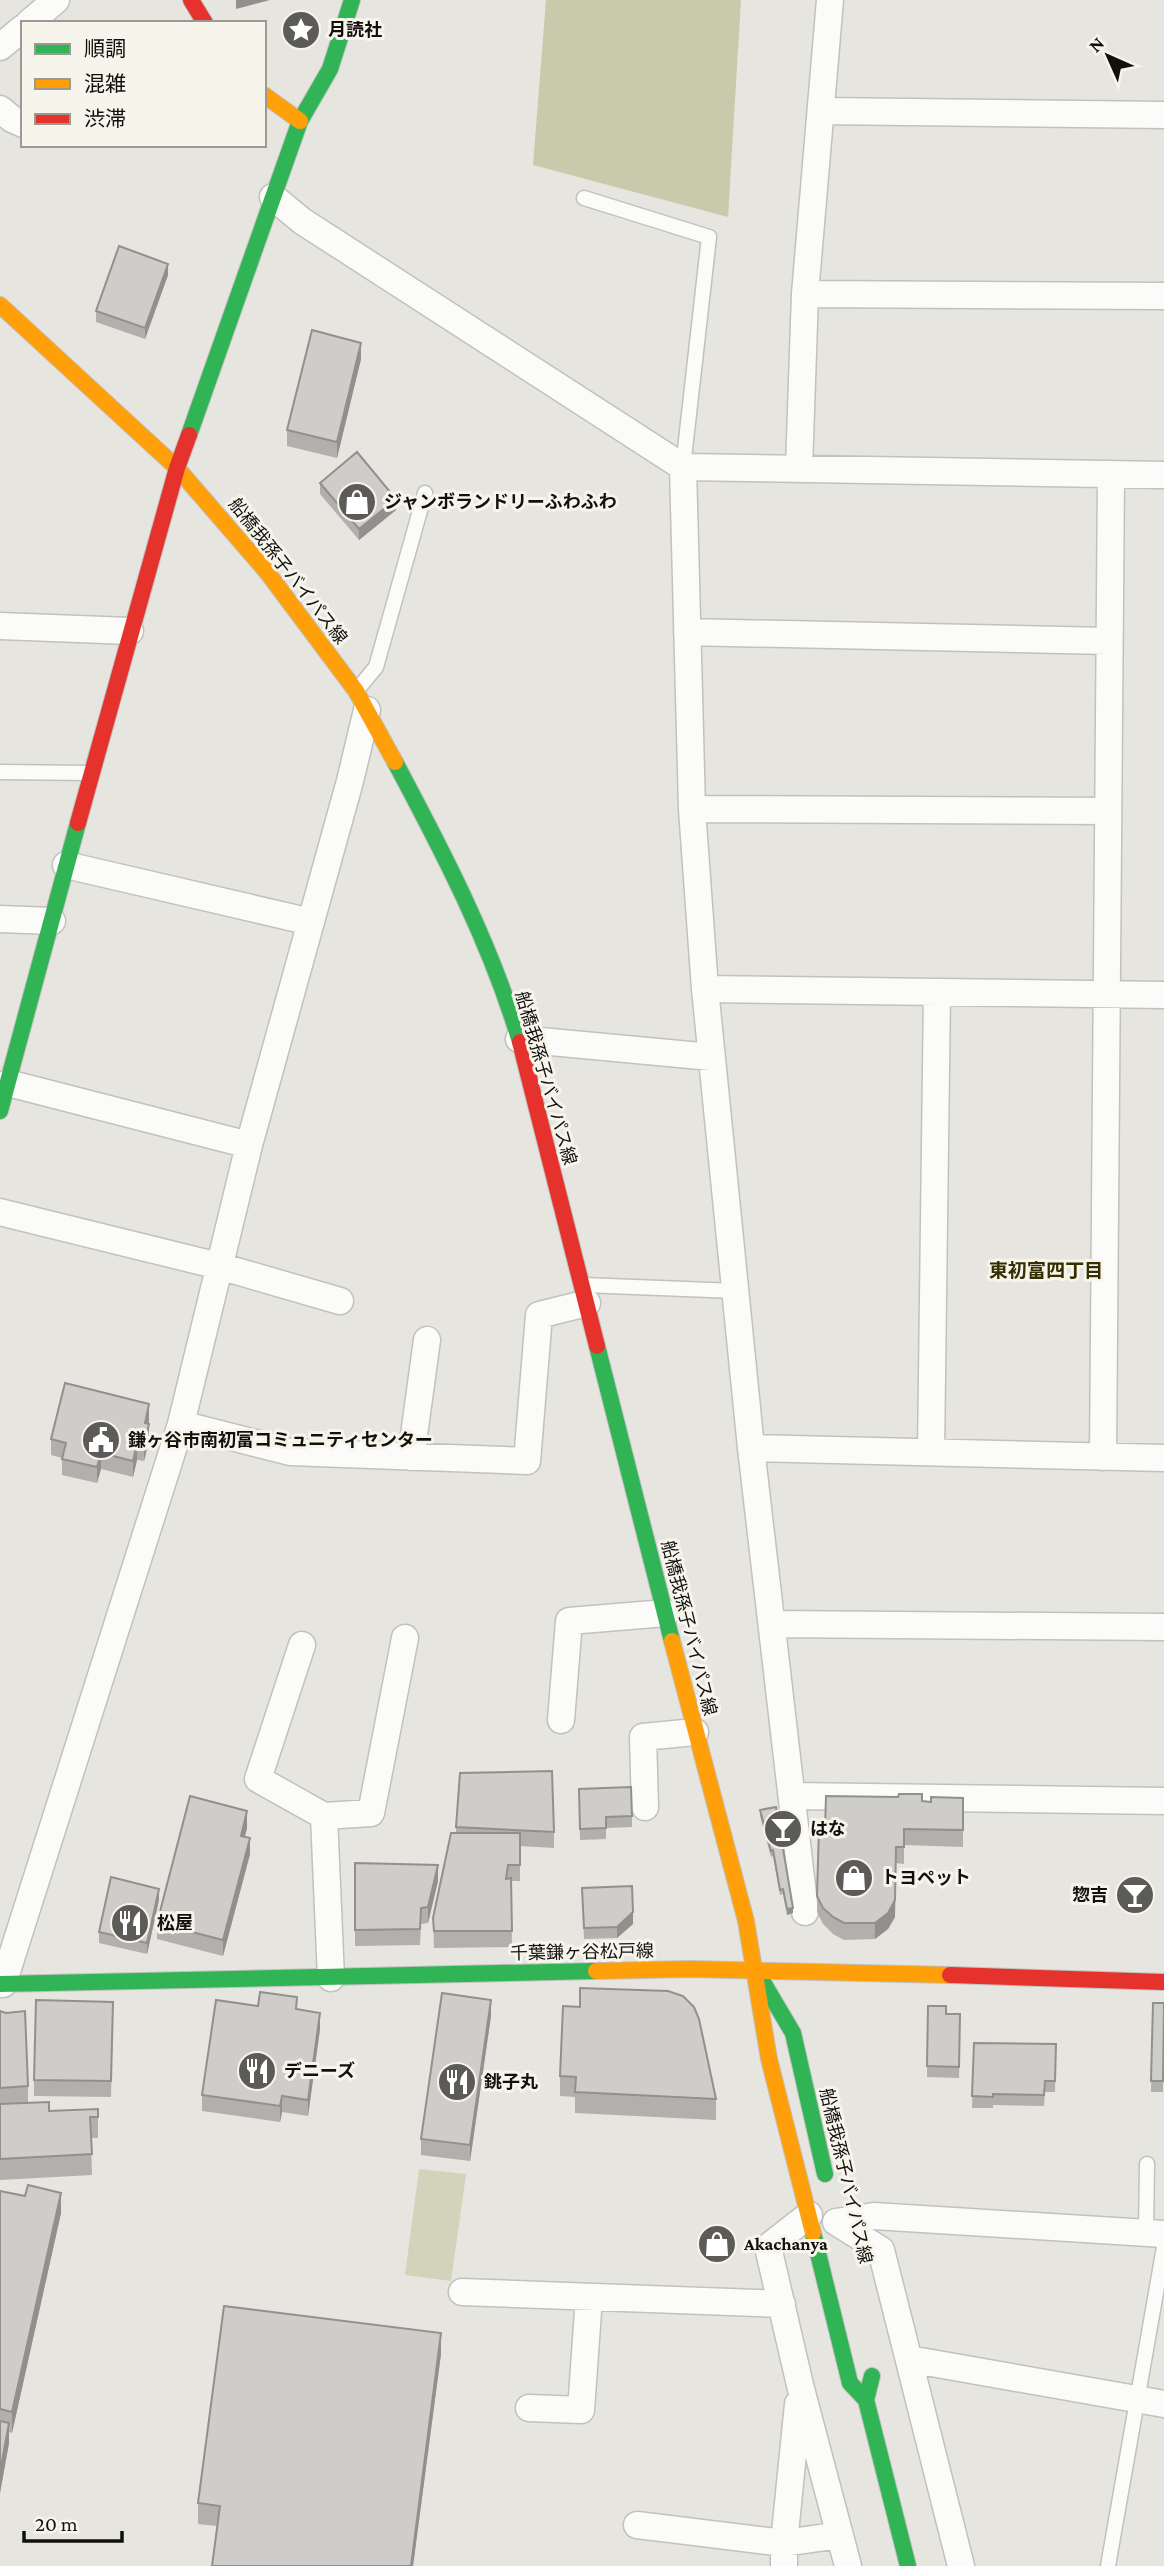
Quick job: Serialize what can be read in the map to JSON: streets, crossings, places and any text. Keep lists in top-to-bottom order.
{
  "streets": {
    "street": ["船橋我孫子バイパス線", "千葉鎌ヶ谷松戸線"]
  },
  "crossings": [
    ["船橋我孫子バイパス線", "千葉鎌ヶ谷松戸線"]
  ],
  "districts": ["東初富四丁目"],
  "places": {
    "place": ["月読社"],
    "shop": ["ジャンボランドリーふわふわ", "トヨペット", "Akachanya"],
    "public building": ["鎌ヶ谷市南初富コミュニティセンター"],
    "bar": ["はな", "惣吉"],
    "restaurant": ["松屋", "デニーズ", "銚子丸"]
  },
  "legend": ["順調", "混雑", "渋滞"],
  "scale_bar": "20 m",
  "north": "top left"
}
